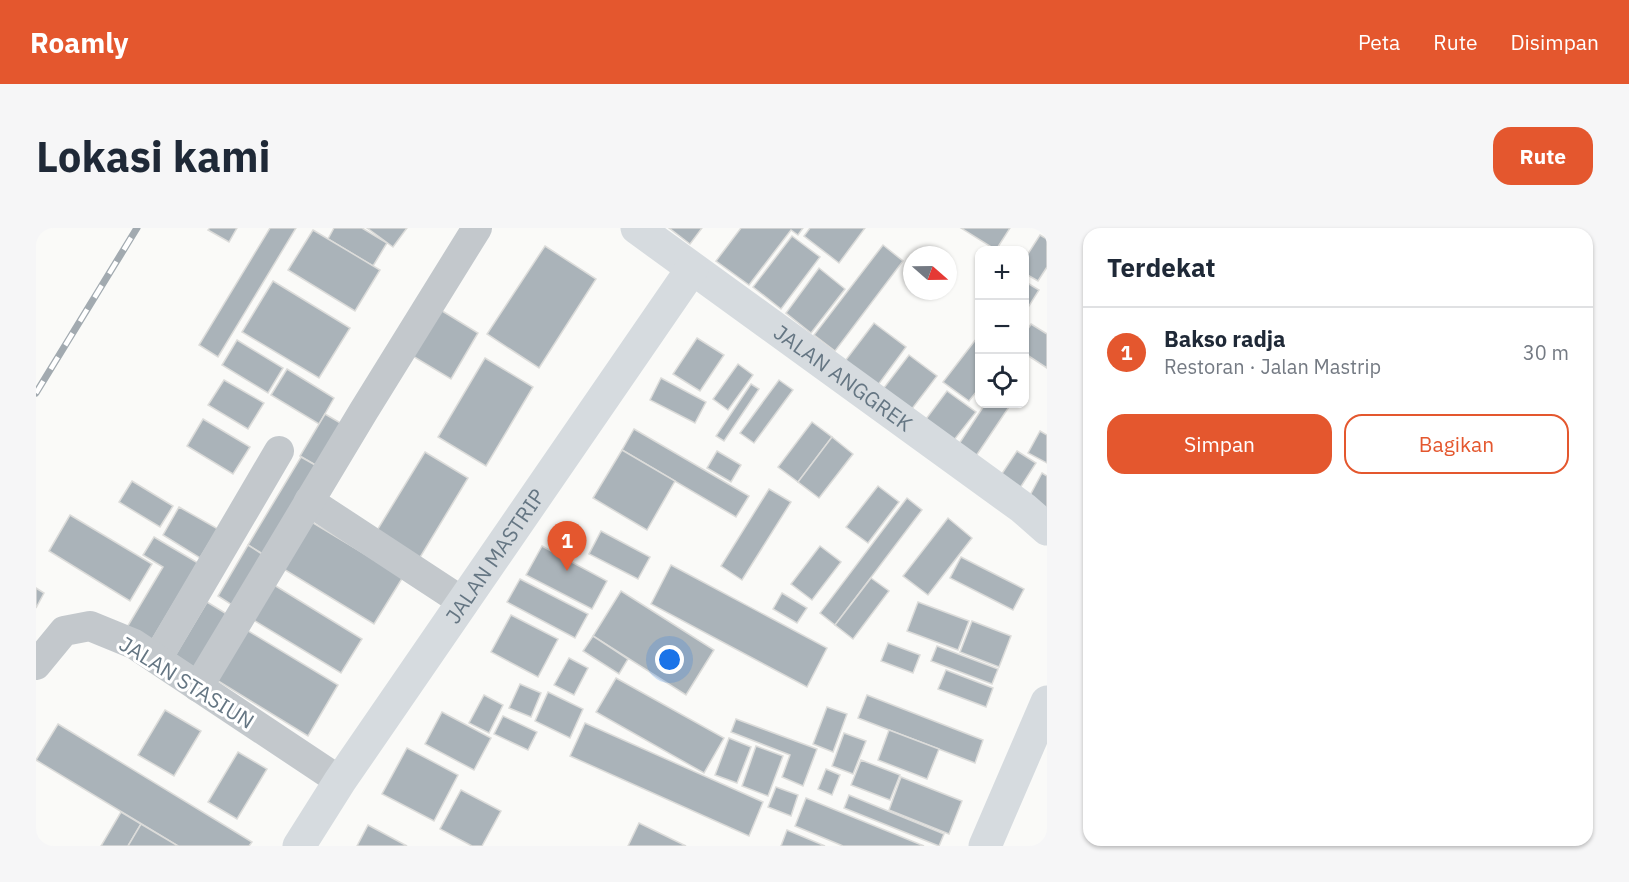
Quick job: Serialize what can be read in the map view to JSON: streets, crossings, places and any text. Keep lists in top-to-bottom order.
{
  "streets": {
    "main road": ["JALAN ANGGREK", "JALAN MASTRIP"],
    "street": ["JALAN STASIUN"]
  },
  "crossings": [
    ["JALAN ANGGREK", "JALAN MASTRIP"],
    ["JALAN MASTRIP", "JALAN STASIUN"]
  ],
  "north": "right",
  "page": {
    "header": "Roamly",
    "nav": ["Peta", "Rute", "Disimpan"],
    "buttons": [
      "Rute",
      ["Simpan", "Bagikan"]
    ],
    "title": "Lokasi kami",
    "heading": "Terdekat",
    "map_buttons": ["+", "−"],
    "list": [
      {
        "mark": "1",
        "name": "Bakso radja",
        "note": "Restoran · Jalan Mastrip",
        "value": "30 m"
      }
    ],
    "pins": "1"
  }
}
